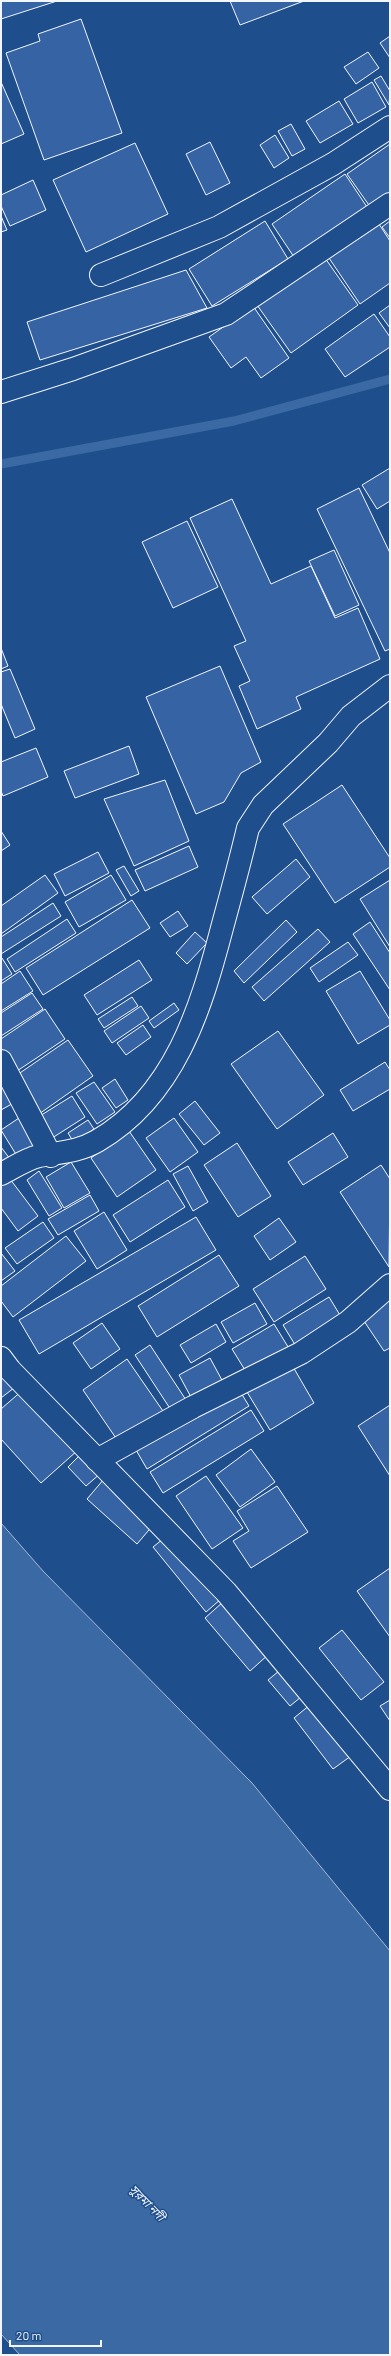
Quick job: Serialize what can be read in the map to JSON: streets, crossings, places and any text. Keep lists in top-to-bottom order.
{
  "water": ["সুরমা নদী"],
  "scale_bar": "20 m"
}
